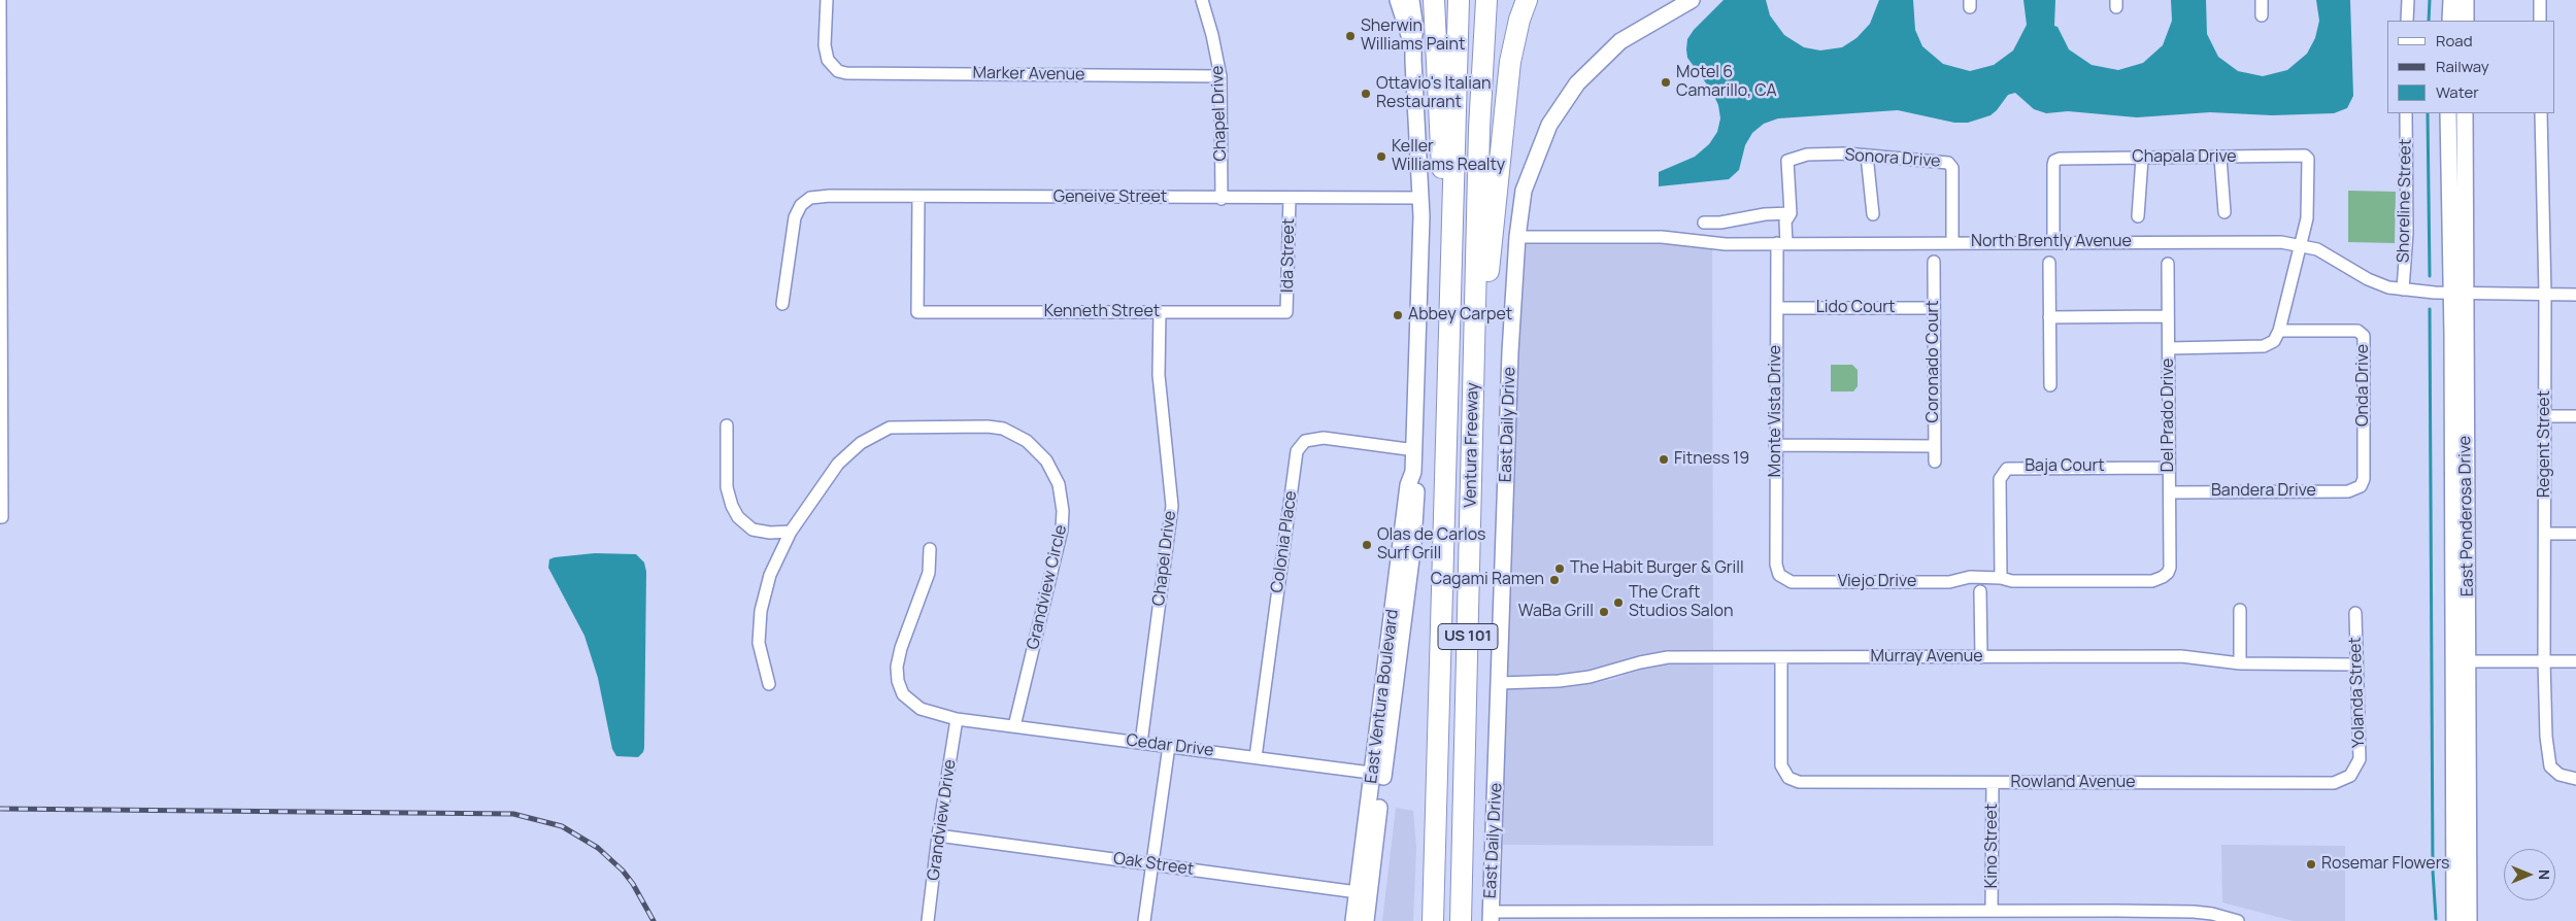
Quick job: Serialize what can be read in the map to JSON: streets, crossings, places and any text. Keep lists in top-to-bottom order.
{
  "streets": {
    "highway": ["Ventura Freeway", "US 101"],
    "main road": ["East Daily Drive", "East Ponderosa Drive", "East Ventura Boulevard"],
    "street": [
      "Marker Avenue",
      "Chapel Drive",
      "Chapala Drive",
      "Sonora Drive",
      "Geneive Street",
      "Shoreline Street",
      "North Brently Avenue",
      "Ida Street",
      "Lido Court",
      "Kenneth Street",
      "Coronado Court",
      "Onda Drive",
      "Monte Vista Drive",
      "Del Prado Drive",
      "Regent Street",
      "Baja Court",
      "Bandera Drive",
      "Colonia Place",
      "Viejo Drive",
      "Grandview Circle",
      "Murray Avenue",
      "Yolanda Street",
      "Cedar Drive",
      "Rowland Avenue",
      "Grandview Drive",
      "Kino Street",
      "Oak Street"
    ]
  },
  "crossings": [
    ["Marker Avenue", "Chapel Drive"],
    ["Chapel Drive", "Geneive Street"],
    ["Chapel Drive", "Kenneth Street"],
    ["Chapel Drive", "Cedar Drive"],
    ["Chapala Drive", "North Brently Avenue"],
    ["Sonora Drive", "North Brently Avenue"],
    ["Sonora Drive", "Monte Vista Drive"],
    ["Geneive Street", "Ida Street"],
    ["Geneive Street", "Kenneth Street"],
    ["Geneive Street", "East Ventura Boulevard"],
    ["Shoreline Street", "North Brently Avenue"],
    ["North Brently Avenue", "Monte Vista Drive"],
    ["North Brently Avenue", "East Daily Drive"],
    ["North Brently Avenue", "Regent Street"],
    ["North Brently Avenue", "East Ponderosa Drive"],
    ["Ida Street", "Kenneth Street"],
    ["Lido Court", "Coronado Court"],
    ["Lido Court", "Monte Vista Drive"],
    ["Onda Drive", "Bandera Drive"],
    ["Monte Vista Drive", "Viejo Drive"],
    ["Del Prado Drive", "Baja Court"],
    ["Del Prado Drive", "Bandera Drive"],
    ["Del Prado Drive", "Viejo Drive"],
    ["East Daily Drive", "Murray Avenue"],
    ["Baja Court", "Viejo Drive"],
    ["Colonia Place", "East Ventura Boulevard"],
    ["Colonia Place", "Cedar Drive"],
    ["Grandview Circle", "Cedar Drive"],
    ["Murray Avenue", "Yolanda Street"],
    ["Murray Avenue", "Rowland Avenue"],
    ["Yolanda Street", "Rowland Avenue"],
    ["East Ventura Boulevard", "Cedar Drive"],
    ["East Ventura Boulevard", "Oak Street"],
    ["Cedar Drive", "Grandview Drive"],
    ["Rowland Avenue", "Kino Street"],
    ["Grandview Drive", "Oak Street"]
  ],
  "places": [
    "Sherwin Williams Paint",
    "Motel 6 Camarillo, CA",
    "Ottavio's Italian Restaurant",
    "Keller Williams Realty",
    "Abbey Carpet",
    "Fitness 19",
    "Olas de Carlos Surf Grill",
    "The Habit Burger & Grill",
    "Cagami Ramen",
    "The Craft Studios Salon",
    "WaBa Grill",
    "Rosemar Flowers"
  ],
  "legend": ["Road", "Railway", "Water"],
  "north": "right"
}
